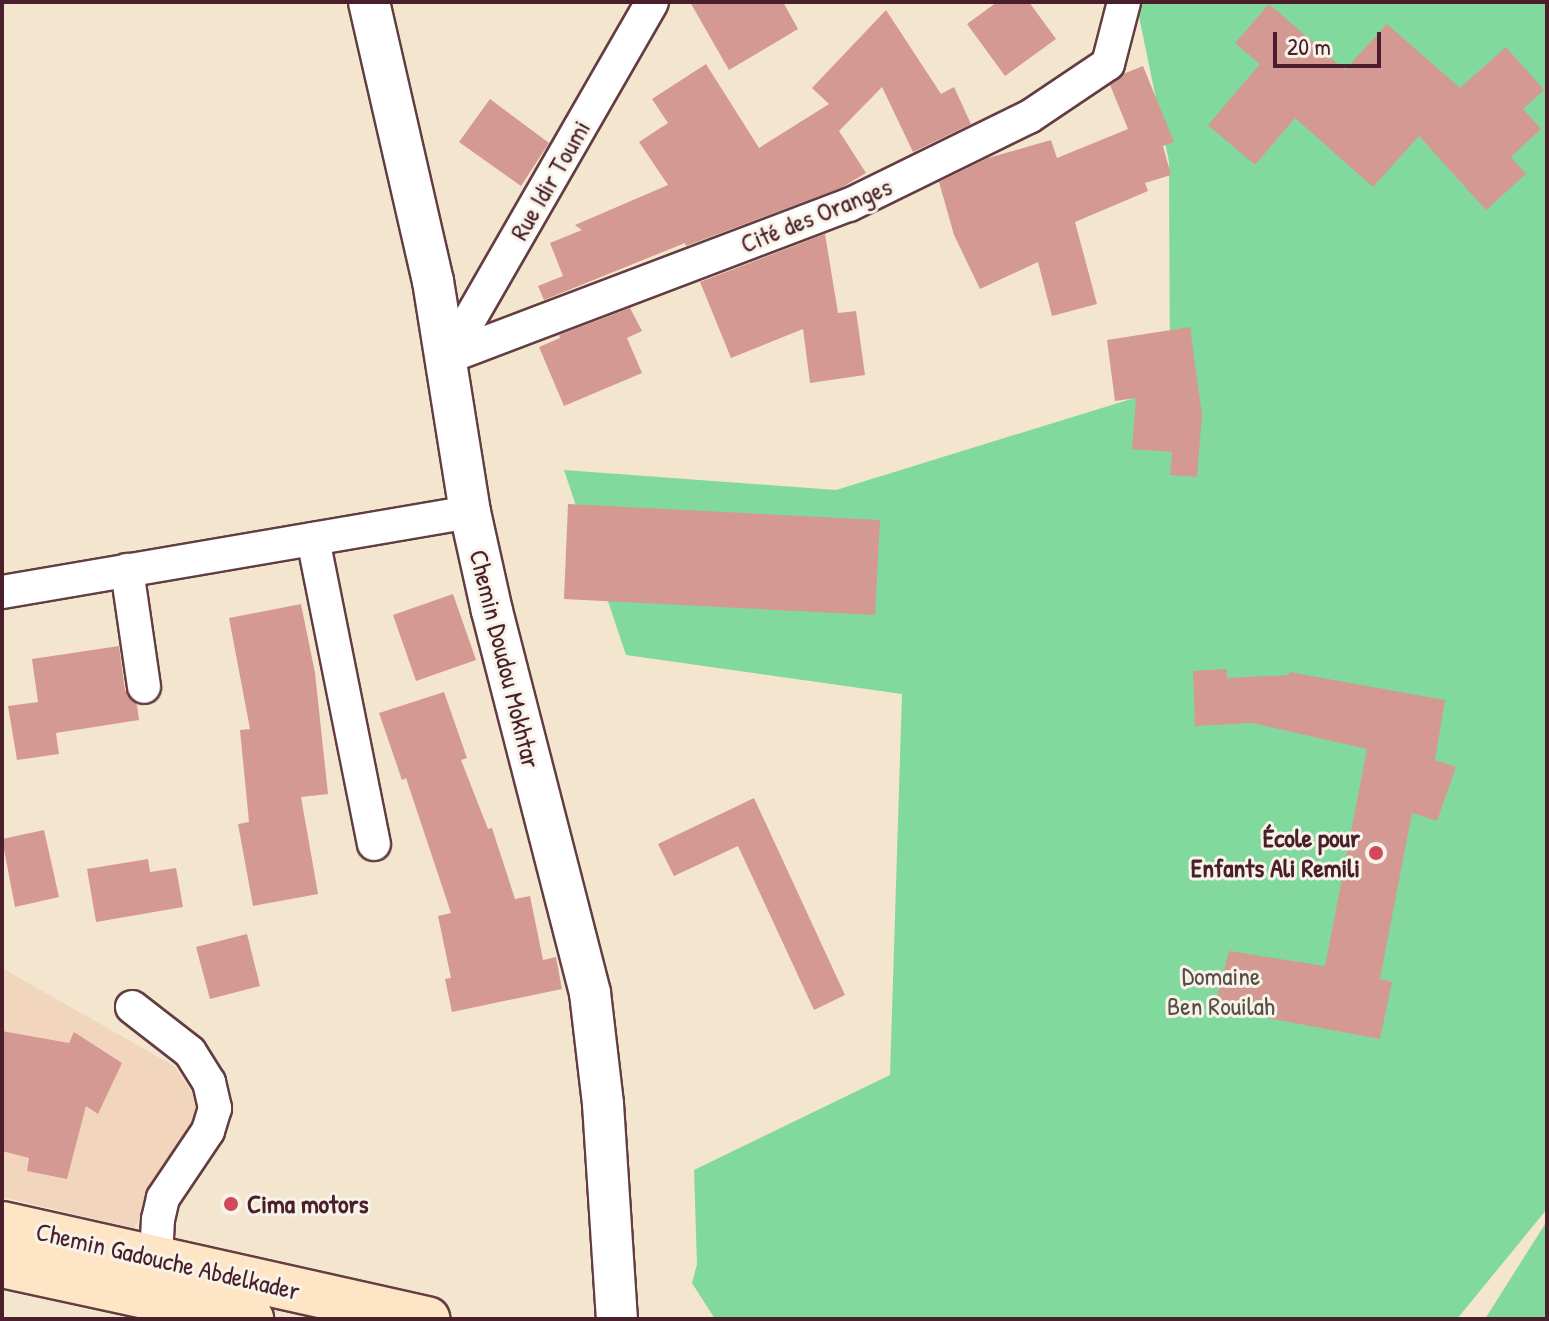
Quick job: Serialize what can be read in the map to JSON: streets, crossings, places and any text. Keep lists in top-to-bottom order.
{
  "streets": {
    "main road": ["Chemin Gadouche Abdelkader"],
    "street": ["Rue Idir Toumi", "Cité des Oranges", "Chemin Doudou Mokhtar"]
  },
  "crossings": [
    ["Rue Idir Toumi", "Cité des Oranges"],
    ["Rue Idir Toumi", "Chemin Doudou Mokhtar"],
    ["Cité des Oranges", "Chemin Doudou Mokhtar"]
  ],
  "parks": ["Domaine Ben Rouilah"],
  "places": ["École pour Enfants Ali Remili", "Cima motors"],
  "scale_bar": "20 m"
}
